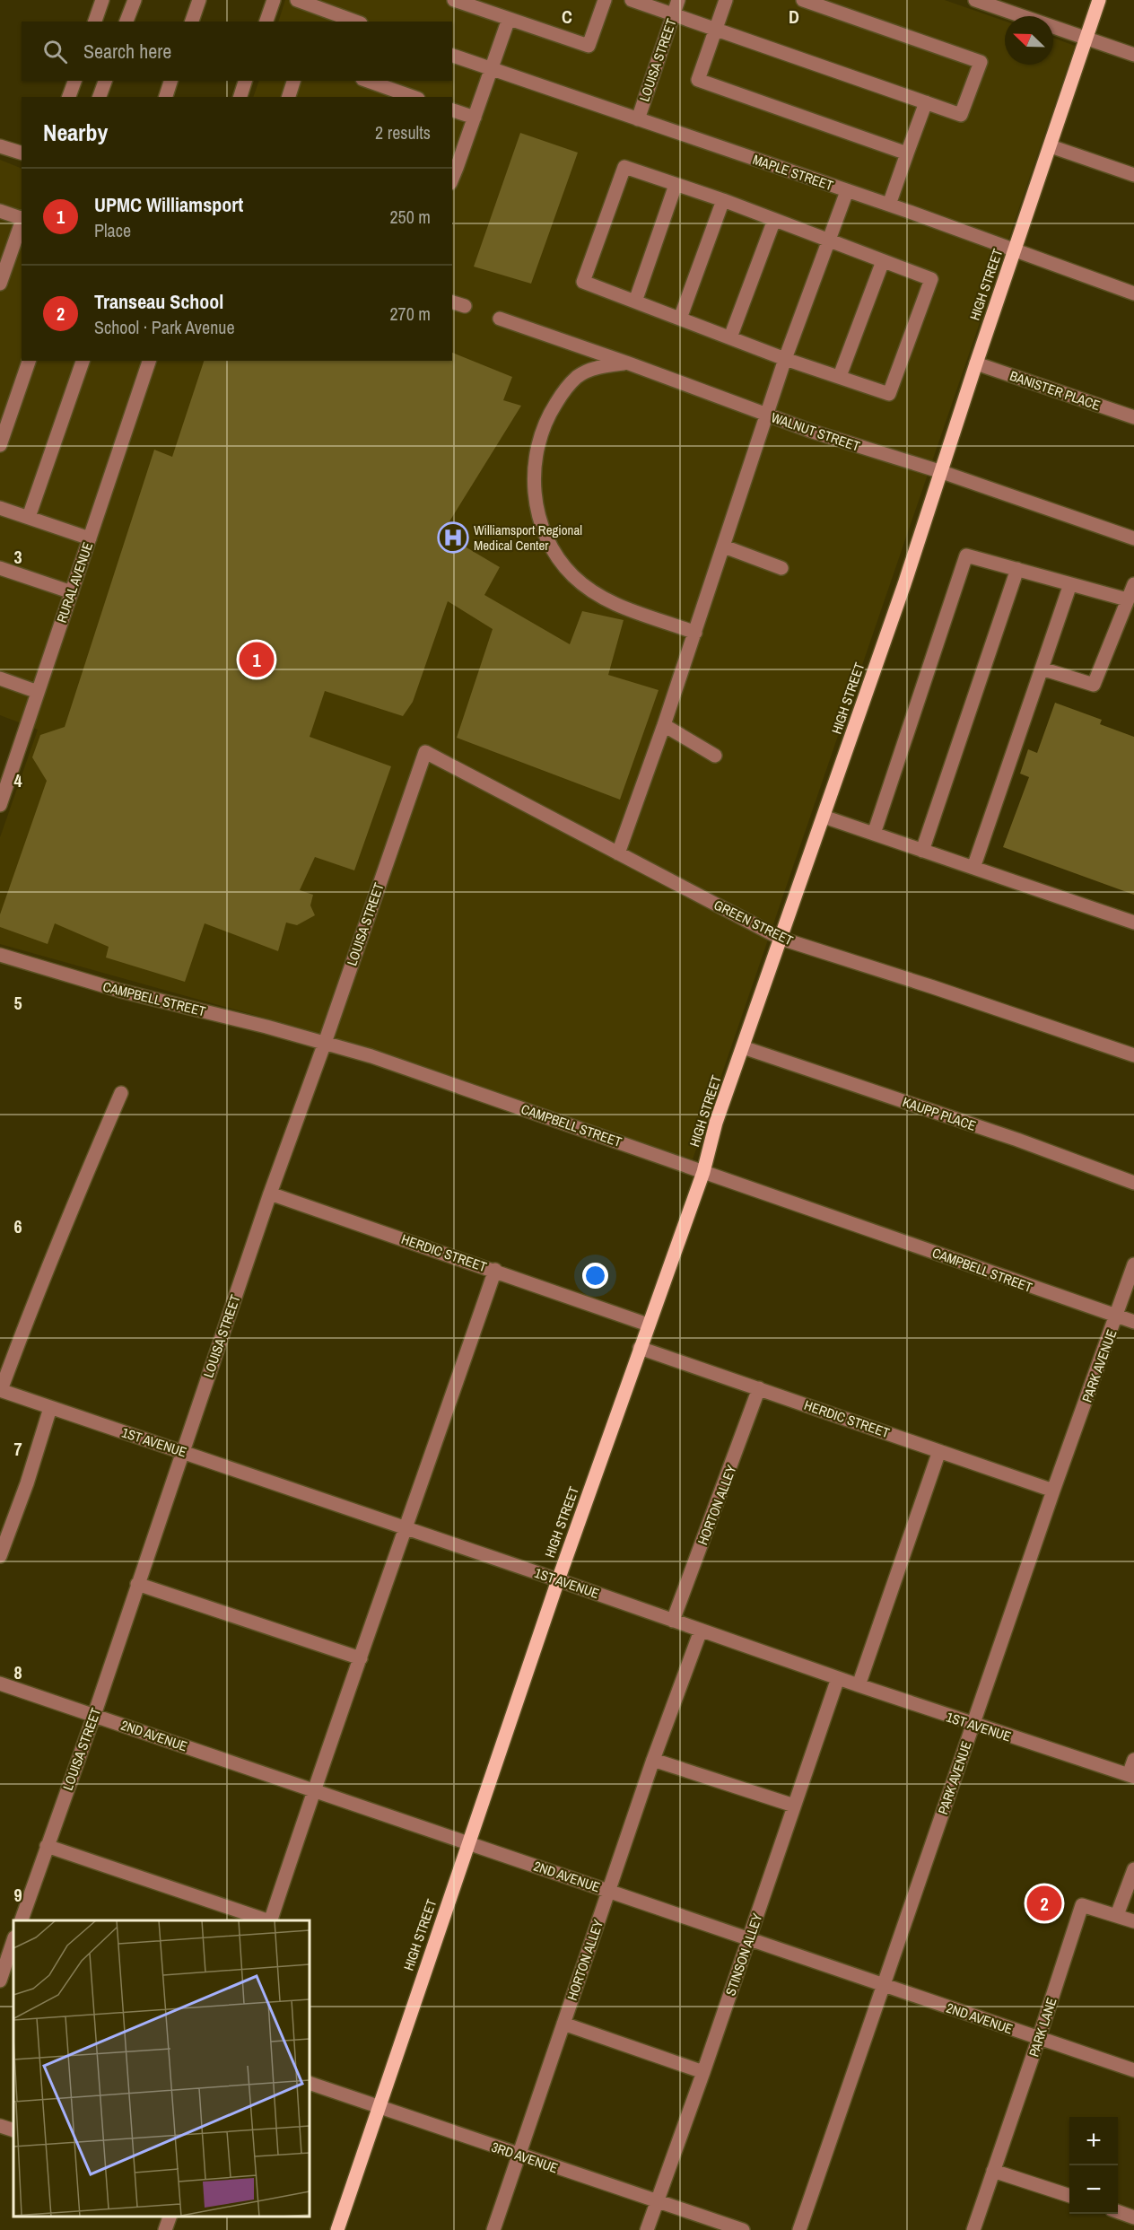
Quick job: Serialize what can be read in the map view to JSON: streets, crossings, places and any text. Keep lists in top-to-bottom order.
{
  "streets": {
    "main road": ["HIGH STREET"],
    "street": [
      "LOUISA STREET",
      "MAPLE STREET",
      "BANISTER PLACE",
      "WALNUT STREET",
      "RURAL AVENUE",
      "GREEN STREET",
      "CAMPBELL STREET",
      "KAUPP PLACE",
      "HERDIC STREET",
      "PARK AVENUE",
      "1ST AVENUE",
      "HORTON ALLEY",
      "2ND AVENUE",
      "STINSON ALLEY",
      "PARK LANE",
      "3RD AVENUE"
    ]
  },
  "crossings": [
    ["LOUISA STREET", "MAPLE STREET"],
    ["LOUISA STREET", "GREEN STREET"],
    ["LOUISA STREET", "CAMPBELL STREET"],
    ["LOUISA STREET", "HERDIC STREET"],
    ["LOUISA STREET", "1ST AVENUE"],
    ["LOUISA STREET", "2ND AVENUE"],
    ["MAPLE STREET", "HIGH STREET"],
    ["HIGH STREET", "BANISTER PLACE"],
    ["HIGH STREET", "WALNUT STREET"],
    ["HIGH STREET", "GREEN STREET"],
    ["HIGH STREET", "CAMPBELL STREET"],
    ["HIGH STREET", "KAUPP PLACE"],
    ["HIGH STREET", "HERDIC STREET"],
    ["HIGH STREET", "1ST AVENUE"],
    ["HIGH STREET", "2ND AVENUE"],
    ["HIGH STREET", "3RD AVENUE"],
    ["CAMPBELL STREET", "PARK AVENUE"],
    ["HERDIC STREET", "PARK AVENUE"],
    ["HERDIC STREET", "HORTON ALLEY"],
    ["PARK AVENUE", "1ST AVENUE"],
    ["PARK AVENUE", "2ND AVENUE"],
    ["1ST AVENUE", "HORTON ALLEY"],
    ["1ST AVENUE", "STINSON ALLEY"],
    ["HORTON ALLEY", "2ND AVENUE"],
    ["HORTON ALLEY", "3RD AVENUE"],
    ["2ND AVENUE", "STINSON ALLEY"],
    ["2ND AVENUE", "PARK LANE"],
    ["STINSON ALLEY", "3RD AVENUE"]
  ],
  "places": {
    "hospital": ["Williamsport Regional Medical Center"]
  },
  "north": "top left",
  "page": {
    "search": "Search here",
    "heading": ["Nearby", "2 results"],
    "list": [
      {
        "mark": "1",
        "name": "UPMC Williamsport",
        "note": "Place",
        "value": "250 m"
      },
      {
        "mark": "2",
        "name": "Transeau School",
        "note": "School · Park Avenue",
        "value": "270 m"
      }
    ],
    "pins": ["1", "2"],
    "map_buttons": ["+", "−"]
  },
  "grid": {
    "columns": ["C", "D"],
    "rows": [
      "3",
      "4",
      "5",
      "6",
      "7",
      "8",
      "9"
    ]
  }
}
